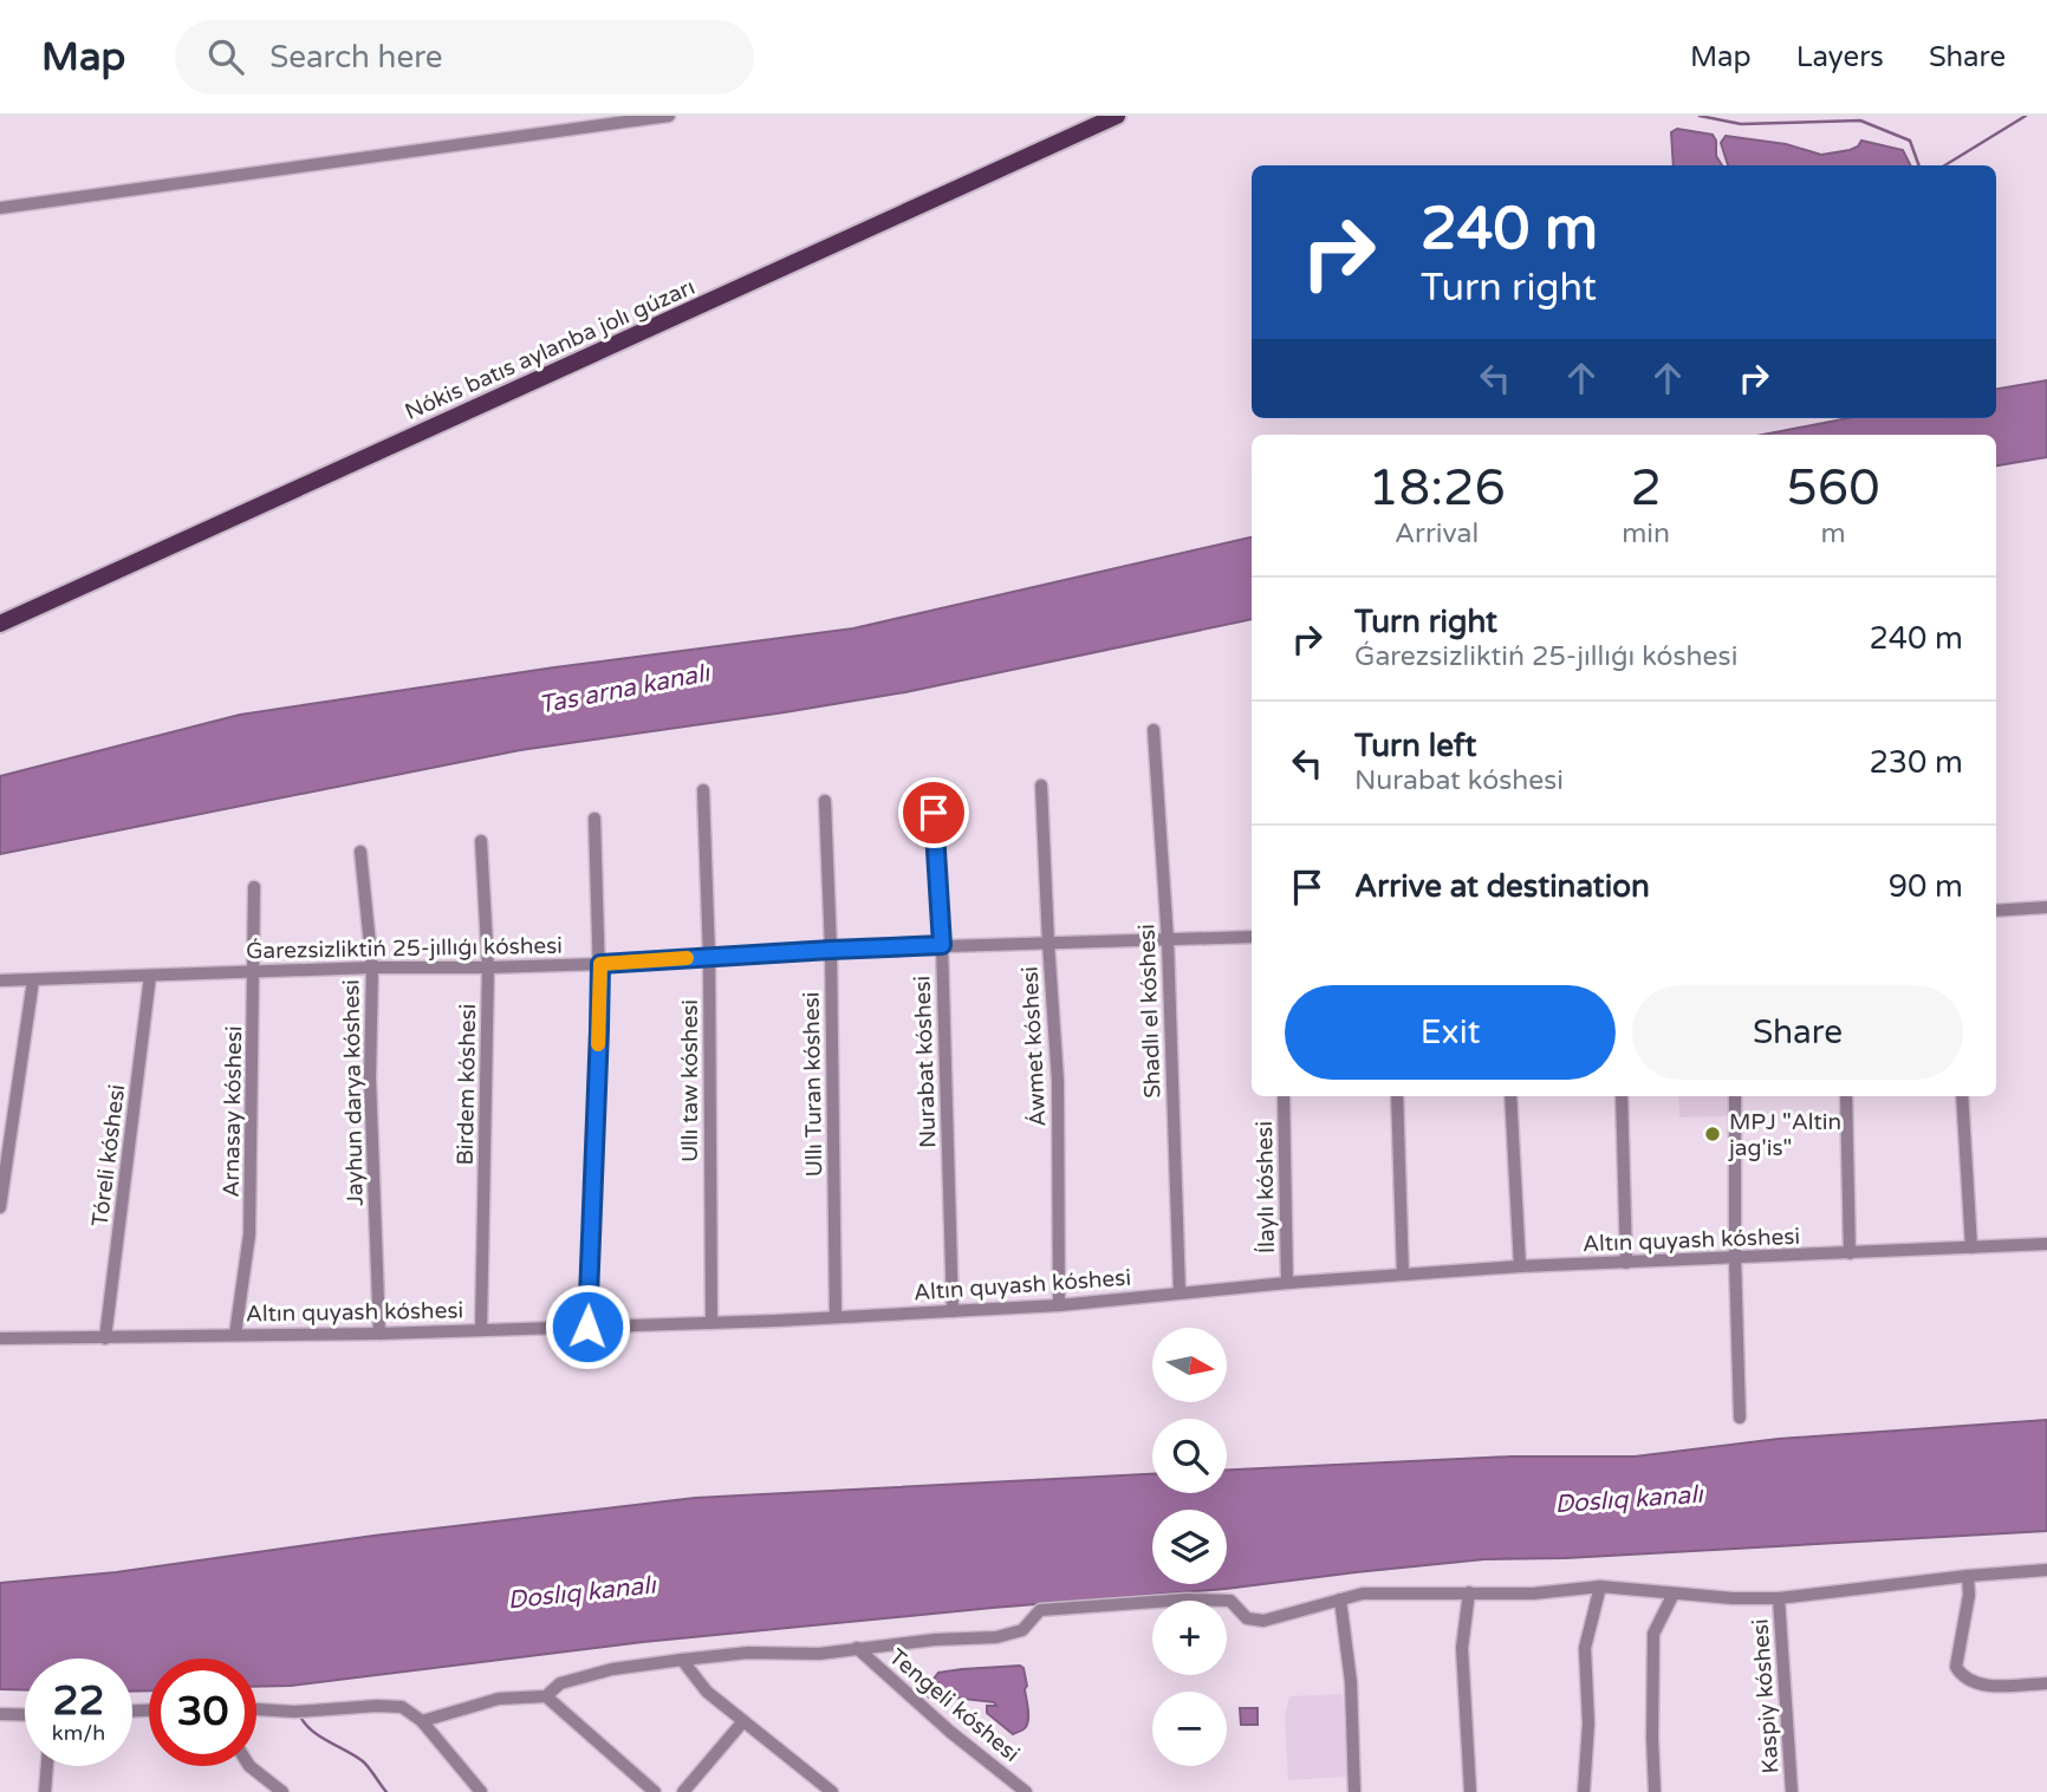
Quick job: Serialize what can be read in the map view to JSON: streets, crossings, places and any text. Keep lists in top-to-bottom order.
{
  "streets": {
    "main road": ["Nókis batıs aylanba jolı gúzarı"],
    "street": [
      "Ǵarezsizliktiń 25-jıllıǵı kóshesi",
      "Shadlı el kóshesi",
      "Áwmet kóshesi",
      "Nurabat kóshesi",
      "Ullı taw kóshesi",
      "Birdem kóshesi",
      "Ullı Turan kóshesi",
      "Jayhun darya kóshesi",
      "Arnasay kóshesi",
      "Tóreli kóshesi",
      "Ílaylı kóshesi",
      "Altın quyash kóshesi",
      "Kaspiy kóshesi",
      "Tengeli kóshesi"
    ]
  },
  "crossings": [
    ["Ǵarezsizliktiń 25-jıllıǵı kóshesi", "Shadlı el kóshesi"],
    ["Ǵarezsizliktiń 25-jıllıǵı kóshesi", "Áwmet kóshesi"],
    ["Ǵarezsizliktiń 25-jıllıǵı kóshesi", "Nurabat kóshesi"],
    ["Ǵarezsizliktiń 25-jıllıǵı kóshesi", "Ullı taw kóshesi"],
    ["Ǵarezsizliktiń 25-jıllıǵı kóshesi", "Birdem kóshesi"],
    ["Ǵarezsizliktiń 25-jıllıǵı kóshesi", "Ullı Turan kóshesi"],
    ["Ǵarezsizliktiń 25-jıllıǵı kóshesi", "Jayhun darya kóshesi"],
    ["Ǵarezsizliktiń 25-jıllıǵı kóshesi", "Arnasay kóshesi"],
    ["Ǵarezsizliktiń 25-jıllıǵı kóshesi", "Tóreli kóshesi"],
    ["Shadlı el kóshesi", "Altın quyash kóshesi"],
    ["Áwmet kóshesi", "Altın quyash kóshesi"],
    ["Nurabat kóshesi", "Altın quyash kóshesi"],
    ["Ullı taw kóshesi", "Altın quyash kóshesi"],
    ["Birdem kóshesi", "Altın quyash kóshesi"],
    ["Ullı Turan kóshesi", "Altın quyash kóshesi"],
    ["Jayhun darya kóshesi", "Altın quyash kóshesi"],
    ["Arnasay kóshesi", "Altın quyash kóshesi"],
    ["Tóreli kóshesi", "Altın quyash kóshesi"],
    ["Ílaylı kóshesi", "Altın quyash kóshesi"]
  ],
  "water": ["Tas arna kanalı", "Doslıq kanalı"],
  "places": ["MPJ \"Altin jag'is\""],
  "north": "right",
  "page": {
    "header": "Map",
    "search": "Search here",
    "nav": ["Map", "Layers", "Share"],
    "turn": ["240 m", "Turn right"],
    "eta": [
      "18:26",
      "Arrival",
      "2",
      "min",
      "560",
      "m"
    ],
    "list": [
      {
        "name": "Turn right",
        "note": "Ǵarezsizliktiń 25-jıllıǵı kóshesi",
        "value": "240 m"
      },
      {
        "name": "Turn left",
        "note": "Nurabat kóshesi",
        "value": "230 m"
      },
      {
        "name": "Arrive at destination",
        "value": "90 m"
      }
    ],
    "buttons": ["Exit", "Share"],
    "map_buttons": ["+", "−"],
    "speed": "22 km/h",
    "limit": "30"
  }
}
